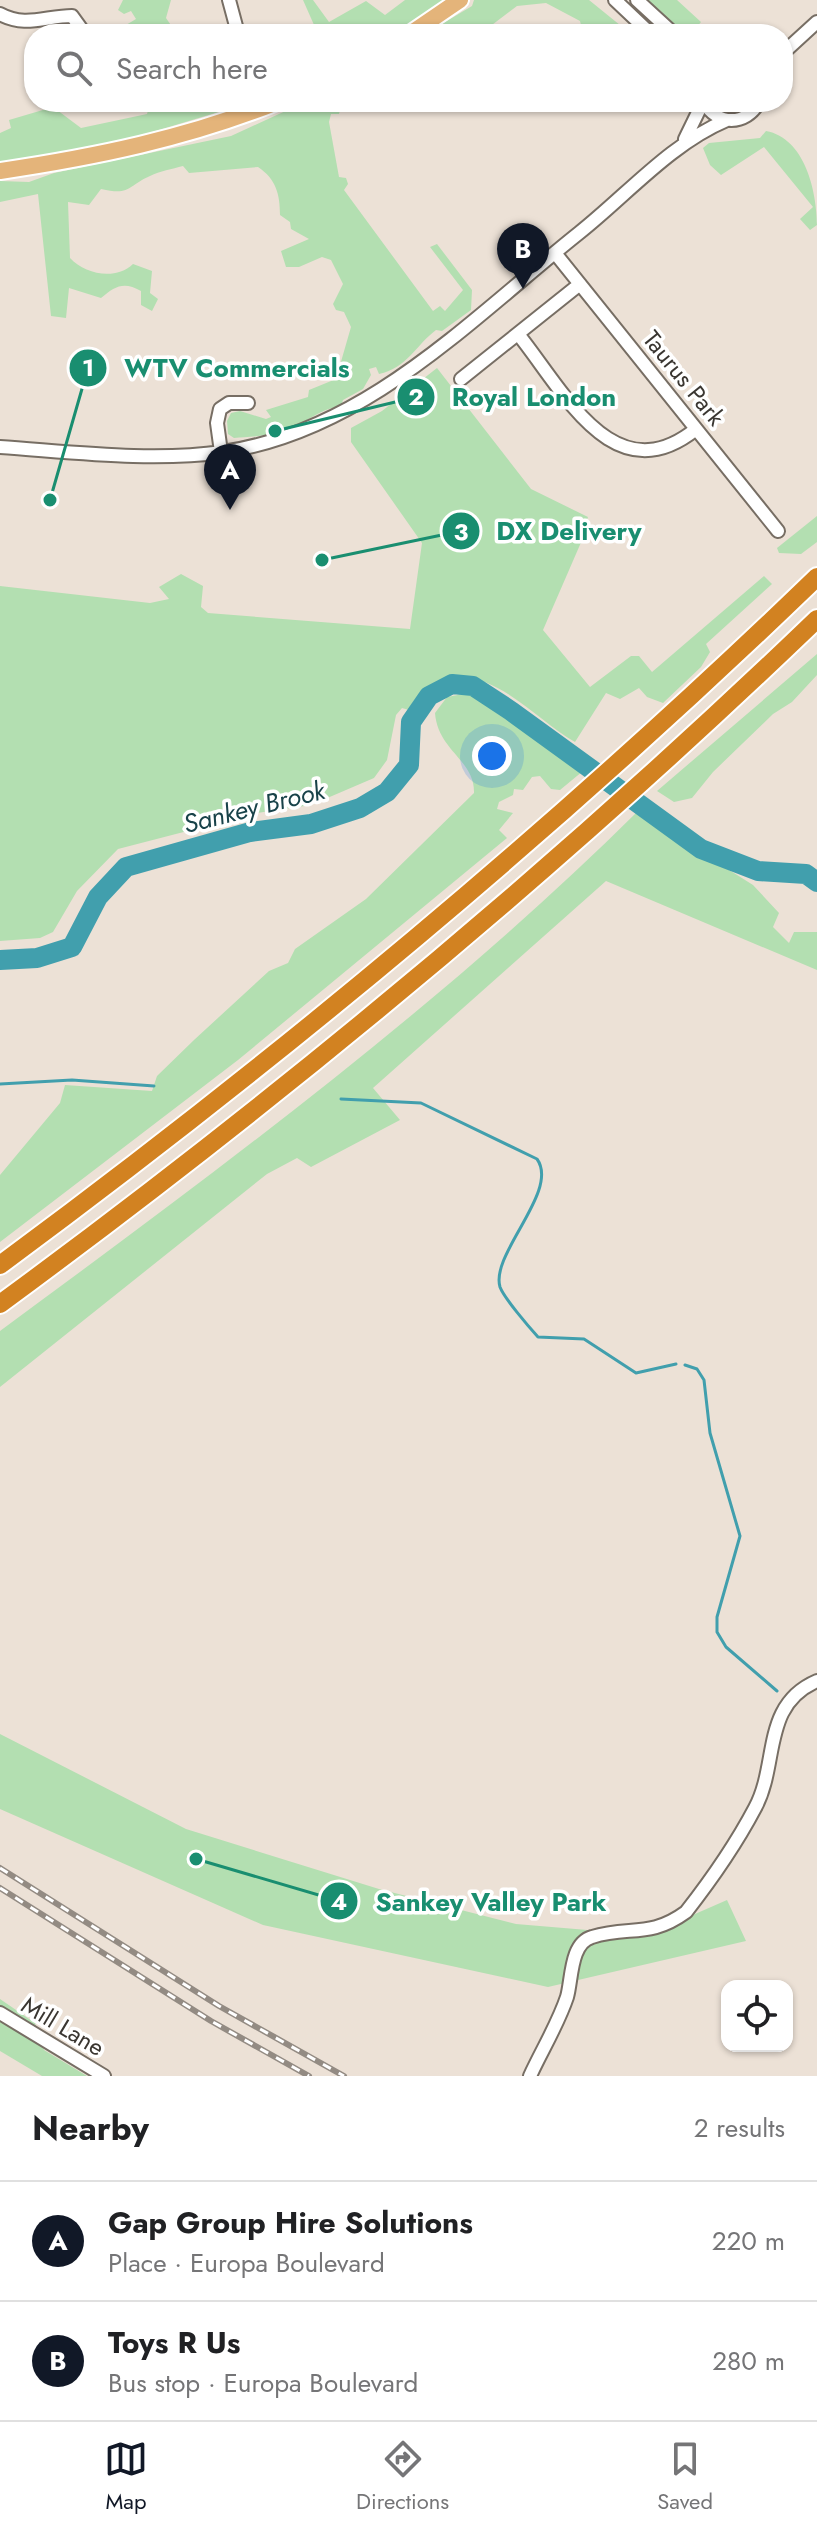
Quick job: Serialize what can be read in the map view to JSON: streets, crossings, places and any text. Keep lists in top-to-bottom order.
{
  "streets": {
    "street": ["Taurus Park", "Mill Lane"]
  },
  "water": ["Sankey Brook"],
  "places": [
    "Royal London",
    "WTV Commercials",
    "DX Delivery",
    "Sankey Valley Park"
  ],
  "page": {
    "search": "Search here",
    "pins": ["B", "A"],
    "heading": ["Nearby", "2 results"],
    "list": [
      {
        "mark": "A",
        "name": "Gap Group Hire Solutions",
        "note": "Place · Europa Boulevard",
        "value": "220 m"
      },
      {
        "mark": "B",
        "name": "Toys R Us",
        "note": "Bus stop · Europa Boulevard",
        "value": "280 m"
      }
    ],
    "nav": ["Map", "Directions", "Saved"]
  }
}
